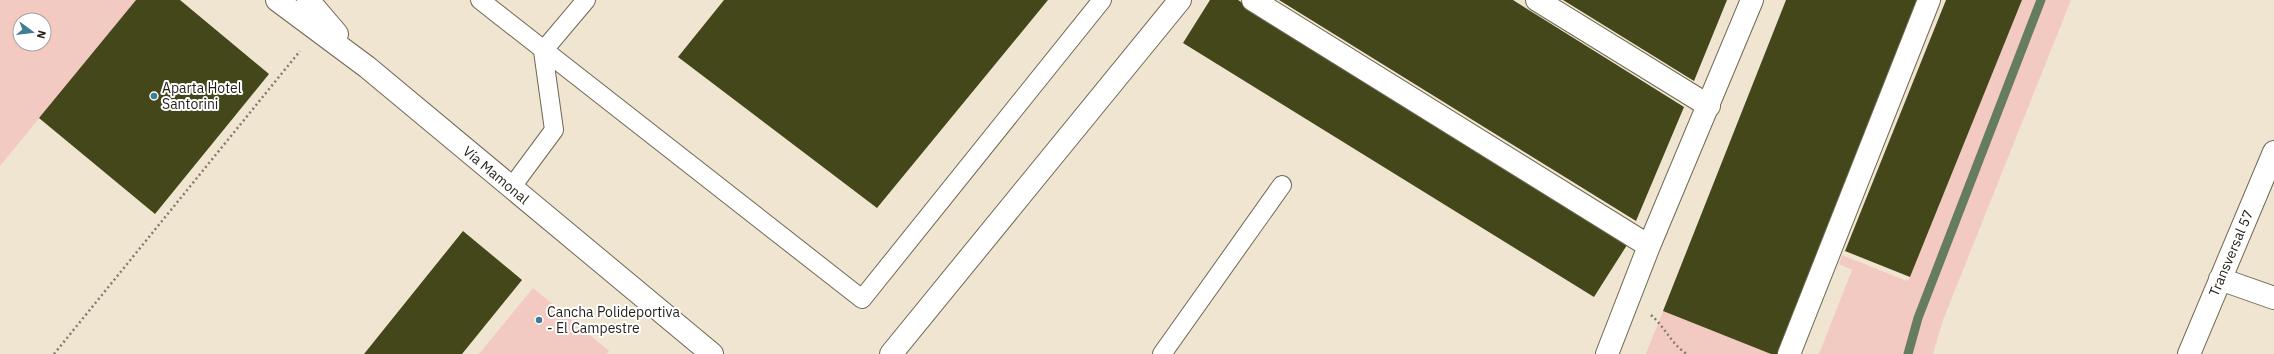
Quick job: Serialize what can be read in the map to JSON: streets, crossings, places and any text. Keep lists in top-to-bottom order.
{
  "streets": {
    "street": ["Vía Mamonal", "Transversal 57"]
  },
  "places": ["Aparta Hotel Santorini", "Cancha Polideportiva - El Campestre"],
  "north": "right"
}
